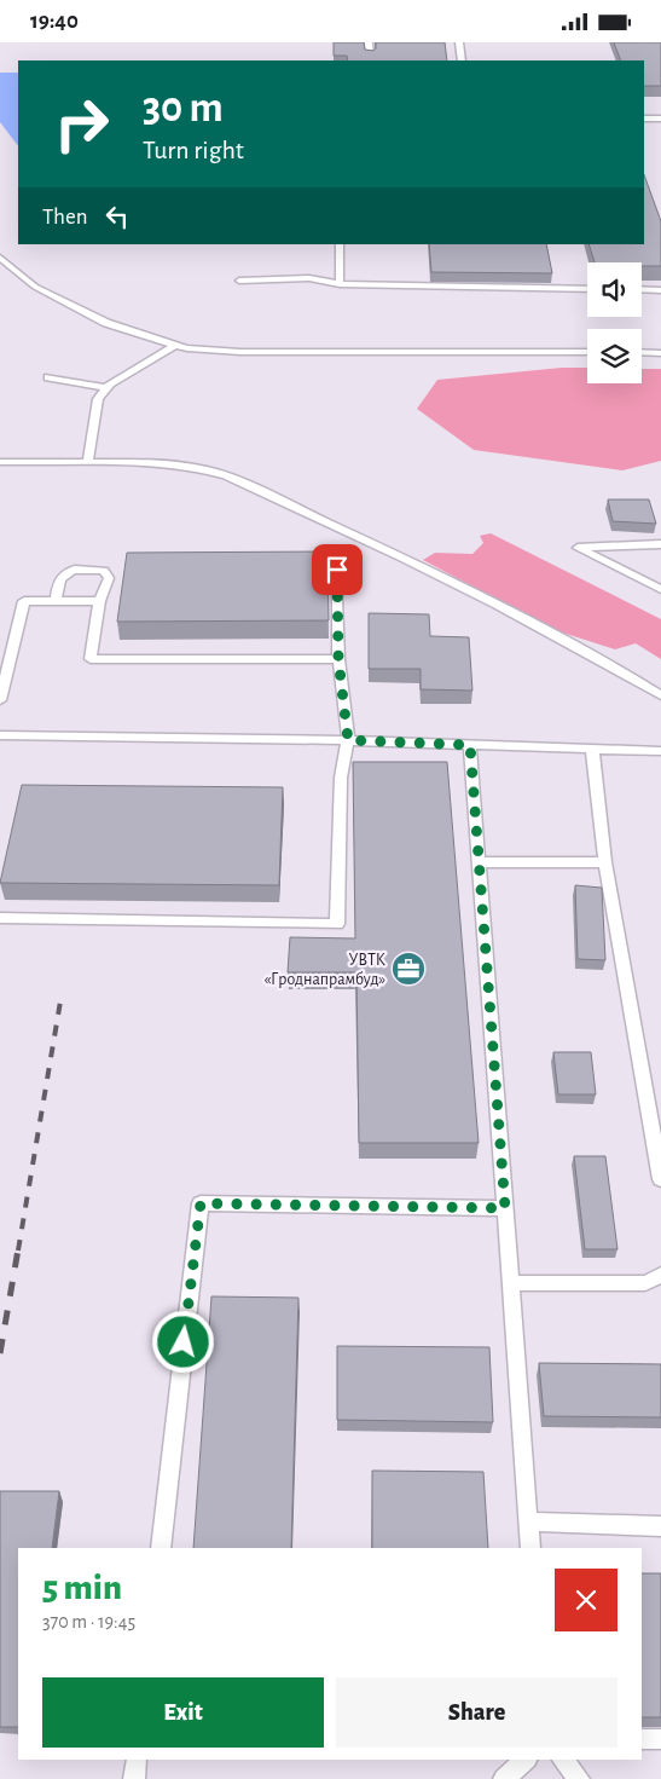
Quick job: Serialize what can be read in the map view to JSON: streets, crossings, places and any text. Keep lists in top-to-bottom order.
{
  "places": {
    "office": ["УВТК «Гроднапрамбуд»"]
  },
  "page": {
    "status": "19:40",
    "turn": ["30 m", "Turn right"],
    "then": "Then",
    "heading": ["5 min", "370 m · 19:45"],
    "buttons": ["Exit", "Share"]
  }
}
